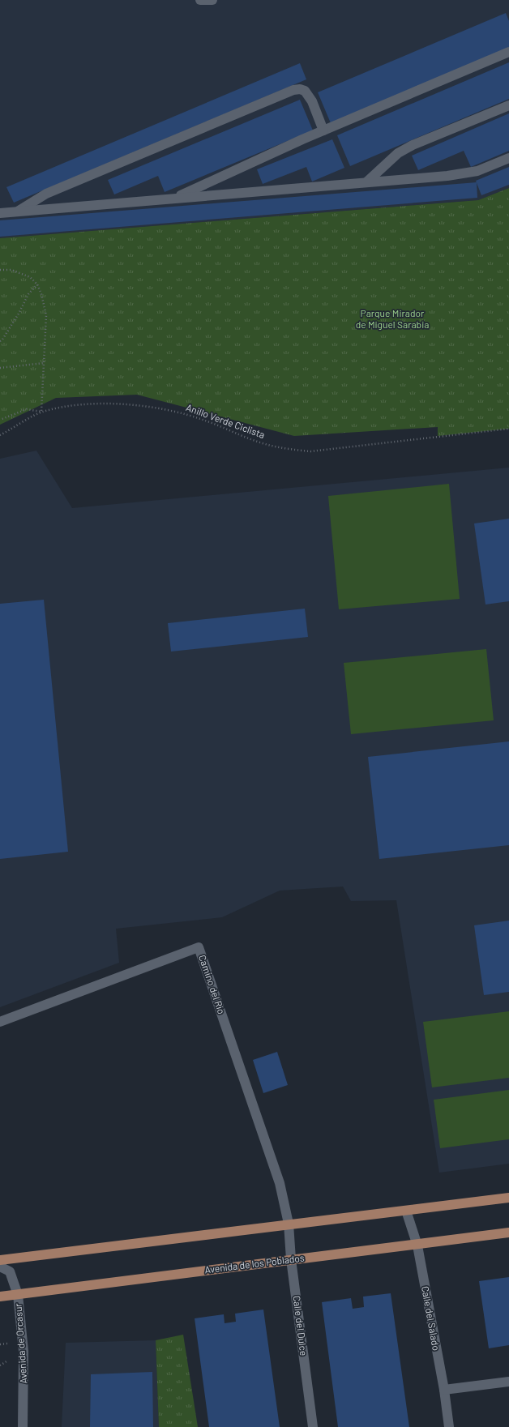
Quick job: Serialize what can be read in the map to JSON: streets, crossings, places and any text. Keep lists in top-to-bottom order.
{
  "streets": {
    "main road": ["Avenida de los Poblados"],
    "street": [
      "Camino del Río",
      "Calle del Salado",
      "Calle del Dulce",
      "Avenida de Orcasur"
    ],
    "path": ["Anillo Verde Ciclista"]
  },
  "crossings": [
    ["Camino del Río", "Calle del Dulce"],
    ["Avenida de los Poblados", "Calle del Salado"],
    ["Avenida de los Poblados", "Calle del Dulce"],
    ["Avenida de los Poblados", "Avenida de Orcasur"]
  ],
  "parks": ["Parque Mirador de Miguel Sarabia"]
}
